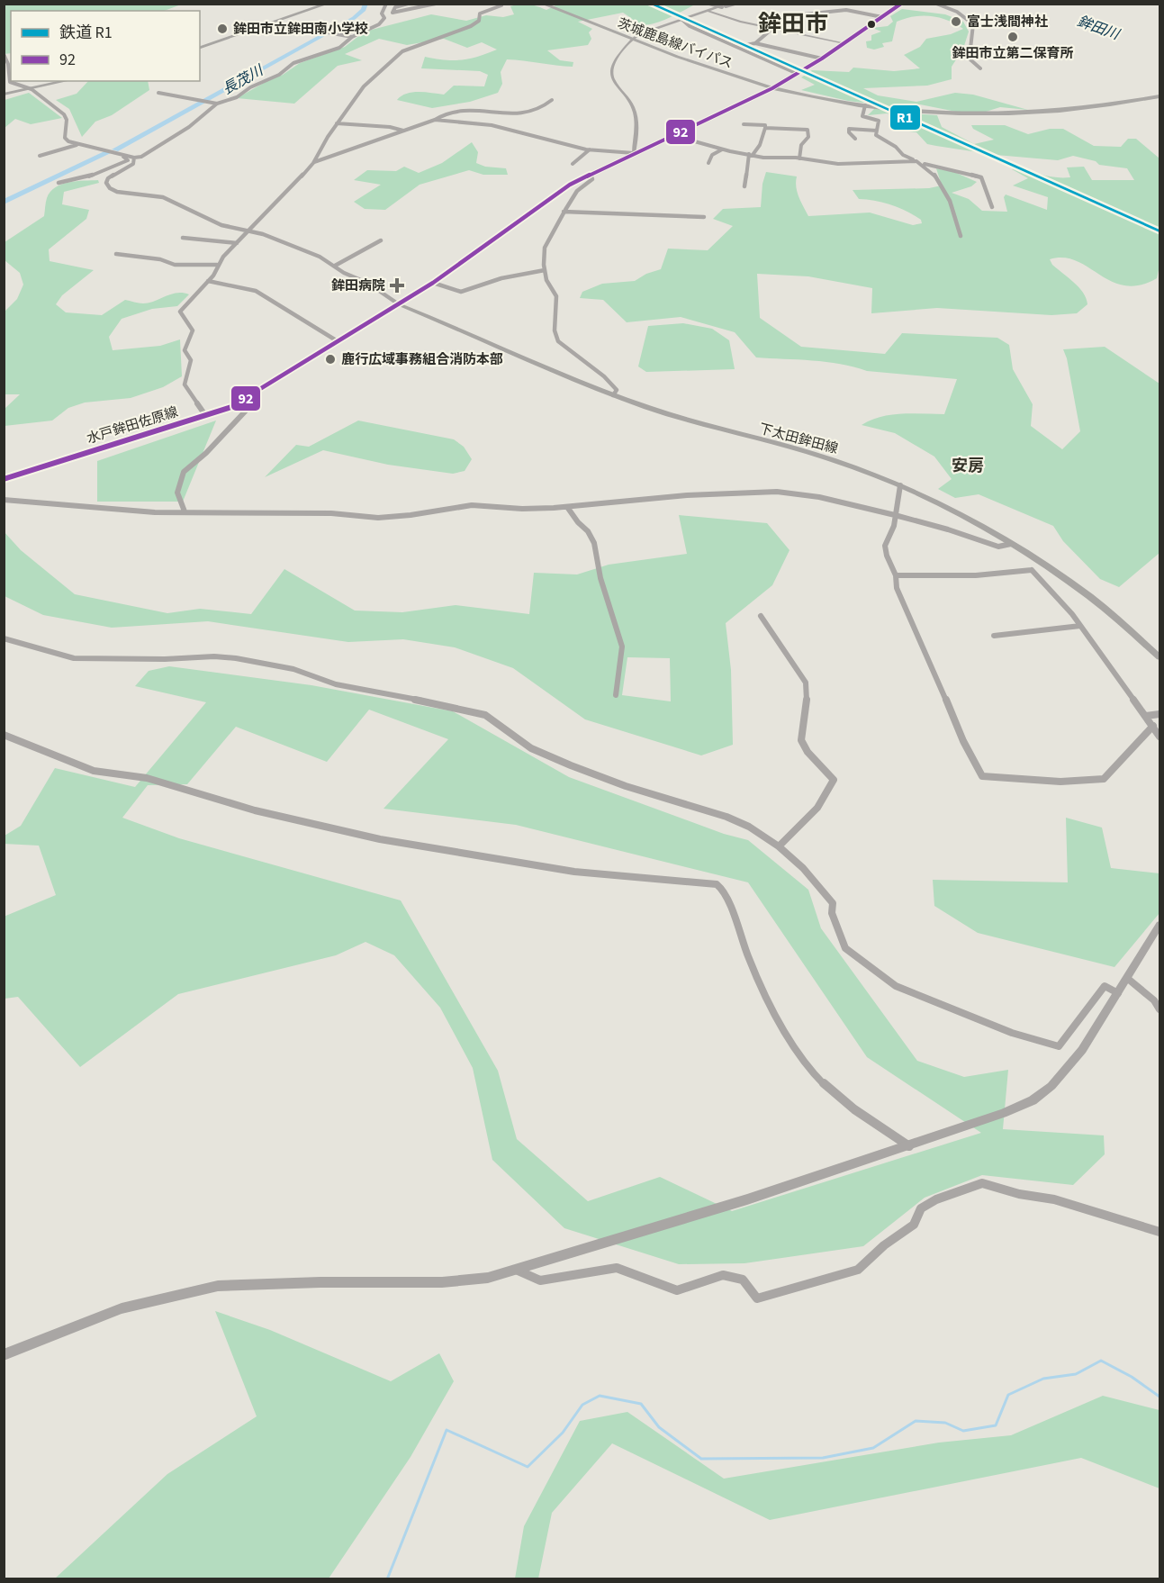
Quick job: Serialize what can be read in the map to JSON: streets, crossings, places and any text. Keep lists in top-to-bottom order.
{
  "streets": {
    "main road": ["茨城鹿島線バイパス", "水戸鉾田佐原線", "下太田鉾田線"]
  },
  "crossings": [
    ["茨城鹿島線バイパス", "水戸鉾田佐原線"],
    ["水戸鉾田佐原線", "下太田鉾田線"]
  ],
  "districts": ["鉾田市", "安房"],
  "water": ["鉾田川", "長茂川"],
  "places": {
    "other": [
      "富士浅間神社",
      "鉾田市立鉾田南小学校",
      "鉾田市立第二保育所",
      "鹿行広域事務組合消防本部"
    ],
    "health": ["鉾田病院"]
  },
  "lines": ["rail line R1", "transit line 92"],
  "legend": ["鉄道 R1", "92"]
}
